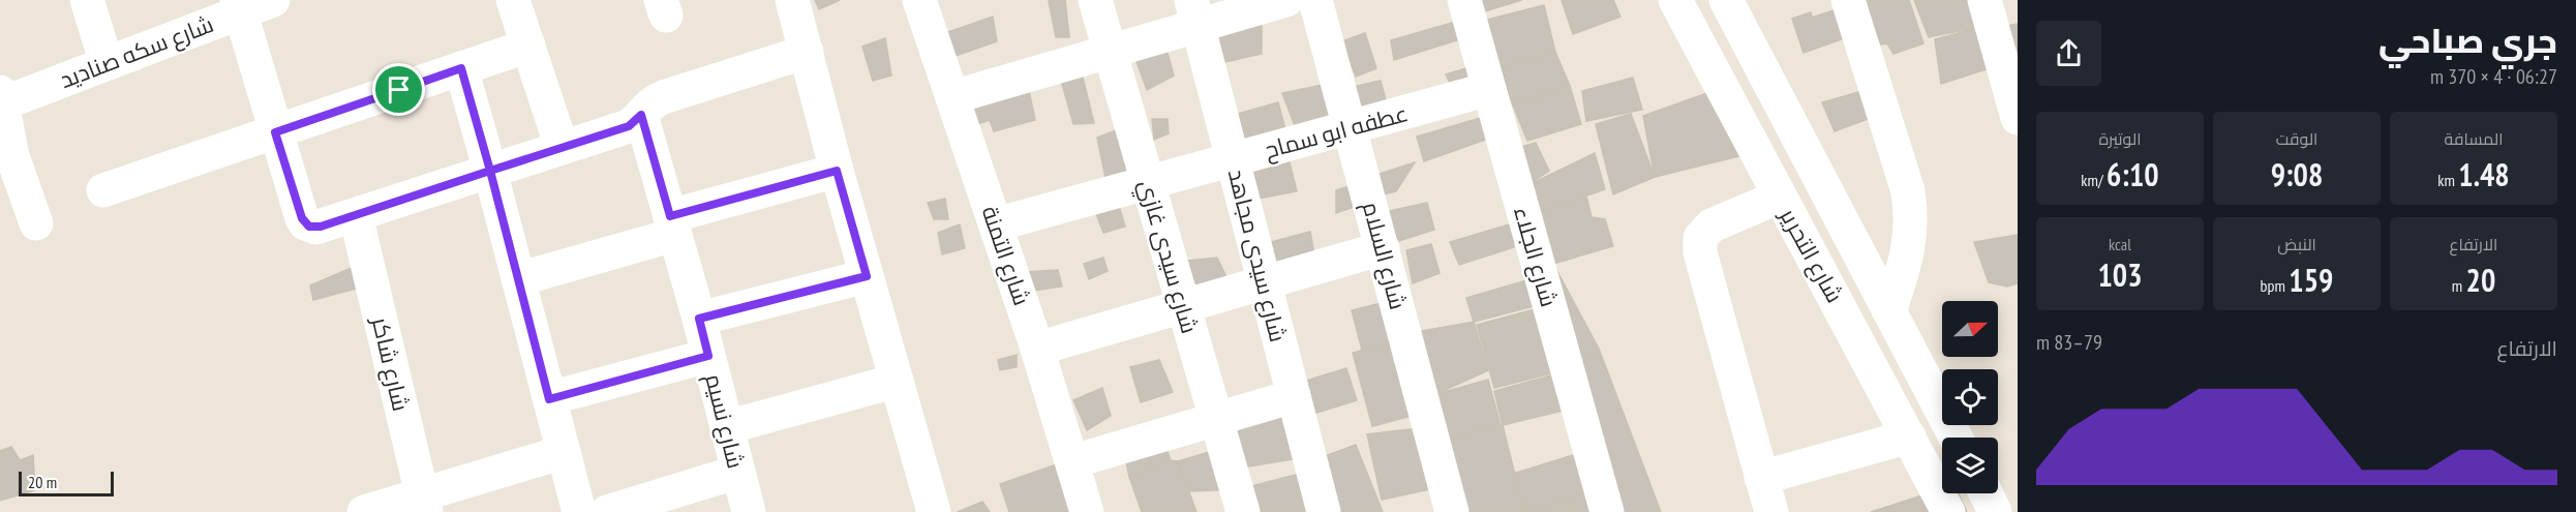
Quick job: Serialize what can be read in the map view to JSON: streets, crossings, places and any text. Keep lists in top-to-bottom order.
{
  "streets": {
    "street": [
      "شارع سكه صناديد",
      "عطفه ابو سماح",
      "شارع التمنة",
      "شارع سيدى مجاهد",
      "شارع السلام",
      "شارع التحرير",
      "شارع سيدى غازي",
      "شارع الجلاء",
      "شارع شاكر",
      "شارع نسيم"
    ]
  },
  "crossings": [
    ["عطفه ابو سماح", "شارع التمنة"],
    ["عطفه ابو سماح", "شارع سيدى مجاهد"],
    ["عطفه ابو سماح", "شارع السلام"],
    ["عطفه ابو سماح", "شارع سيدى غازي"],
    ["عطفه ابو سماح", "شارع الجلاء"]
  ],
  "scale_bar": "20 m",
  "north": "right",
  "page": {
    "heading": ["جري صباحي", "06:27 · 4 × 370 m"],
    "stats": [
      ["المسافة", "1.48 km"],
      ["الوقت", "9:08"],
      ["الوتيرة", "6:10 /km"],
      ["الارتفاع", "20 m"],
      ["النبض", "159 bpm"],
      ["kcal", "103"]
    ],
    "chart": ["الارتفاع", "79–83 m"],
    "scale": "20 m"
  }
}
